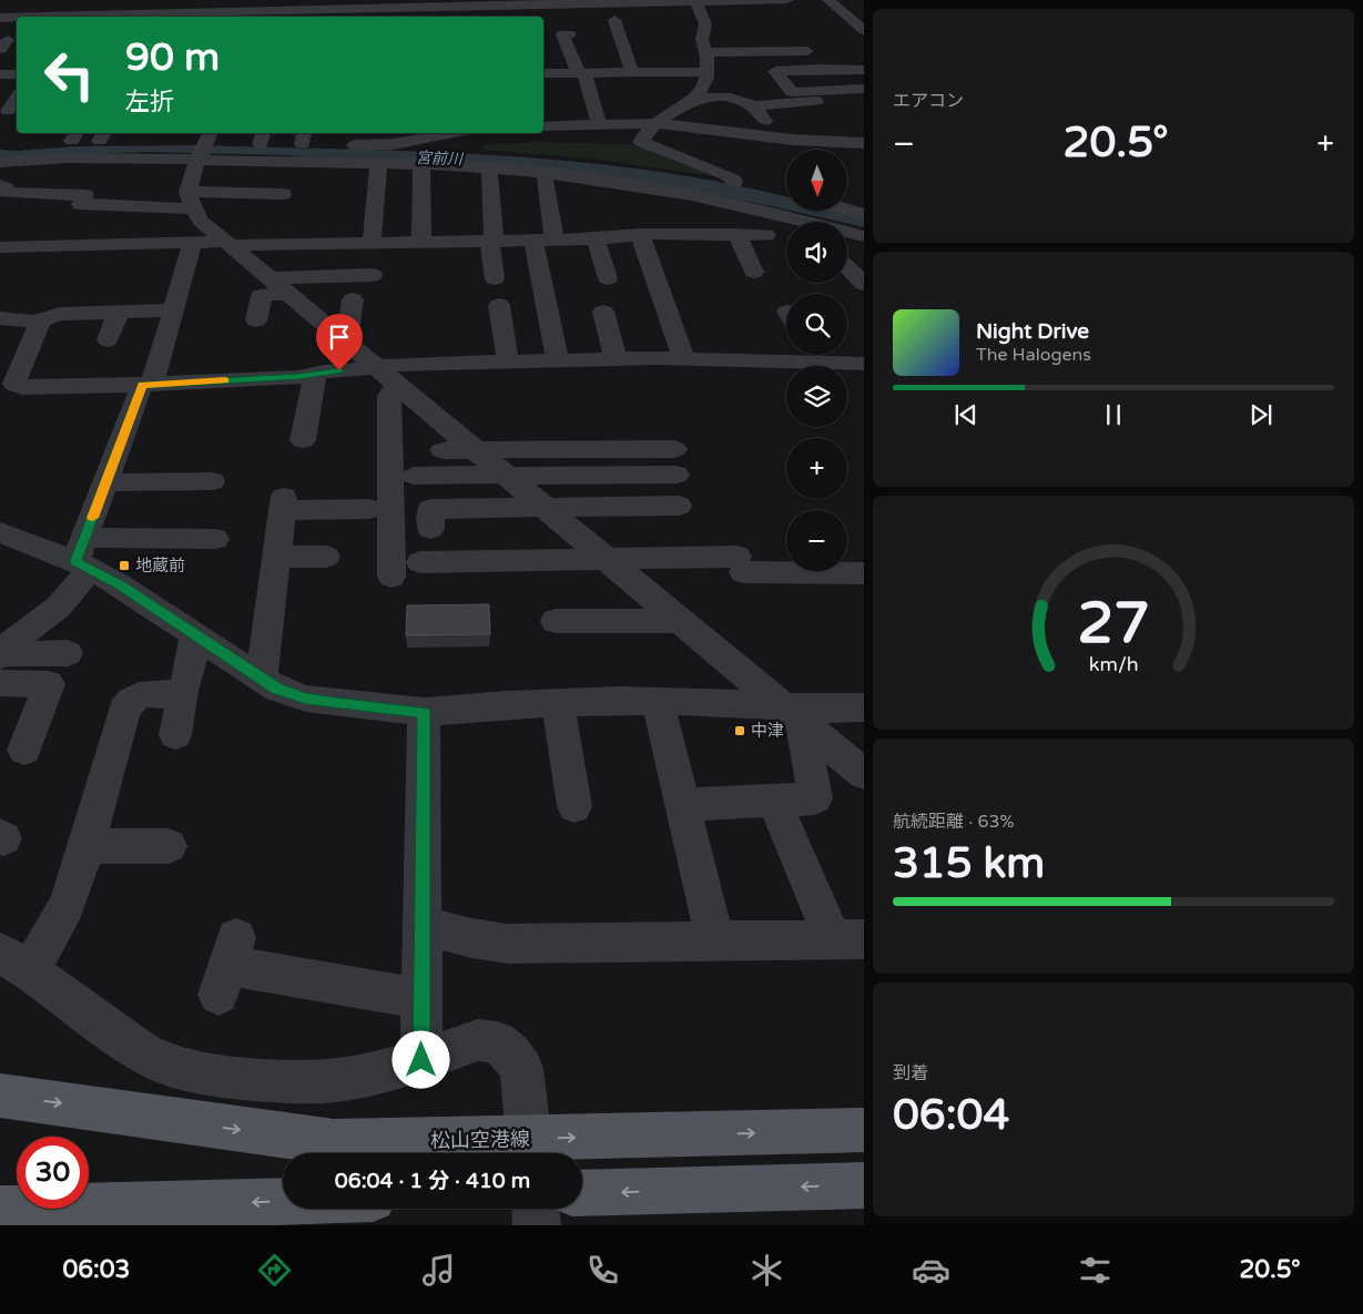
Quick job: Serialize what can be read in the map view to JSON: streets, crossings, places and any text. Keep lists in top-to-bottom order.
{
  "streets": {
    "main road": ["松山空港線"]
  },
  "water": ["宮前川"],
  "places": {
    "transit": ["地蔵前", "中津"]
  },
  "north": "bottom",
  "page": {
    "tile": [
      "エアコン",
      ["航続距離 · 63%", "315 km"],
      ["到着", "06:04"]
    ],
    "turn": ["90 m", "左折"],
    "heat": ["−", "20.5°", "+"],
    "map_buttons": ["+", "−"],
    "song": ["Night Drive", "The Halogens"],
    "limit": "30",
    "trip": "06:04 · 1 分 · 410 m",
    "tabs": ["06:03", "20.5°"],
    "gauge": ["27", "km/h"]
  }
}
